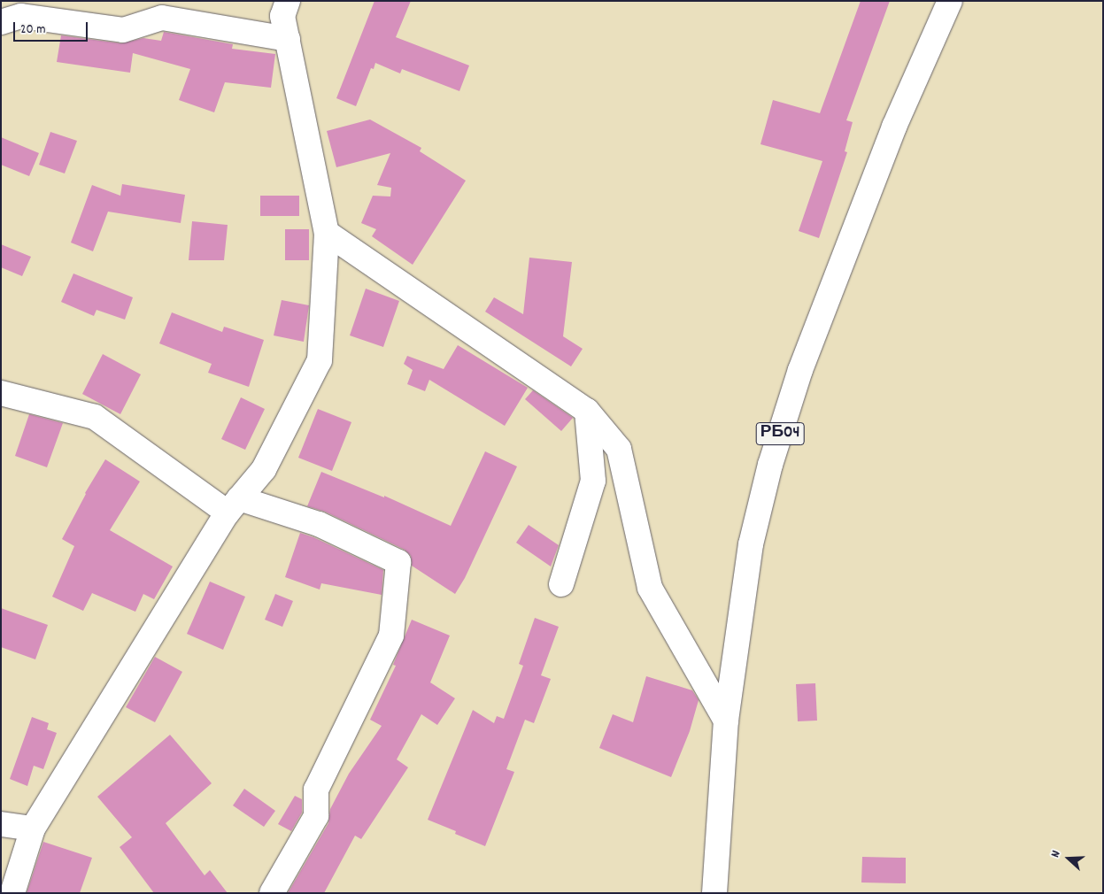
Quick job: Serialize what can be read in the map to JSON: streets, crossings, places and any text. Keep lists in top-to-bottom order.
{
  "streets": {
    "street": ["РБ04"]
  },
  "scale_bar": "20 m",
  "north": "left"
}
